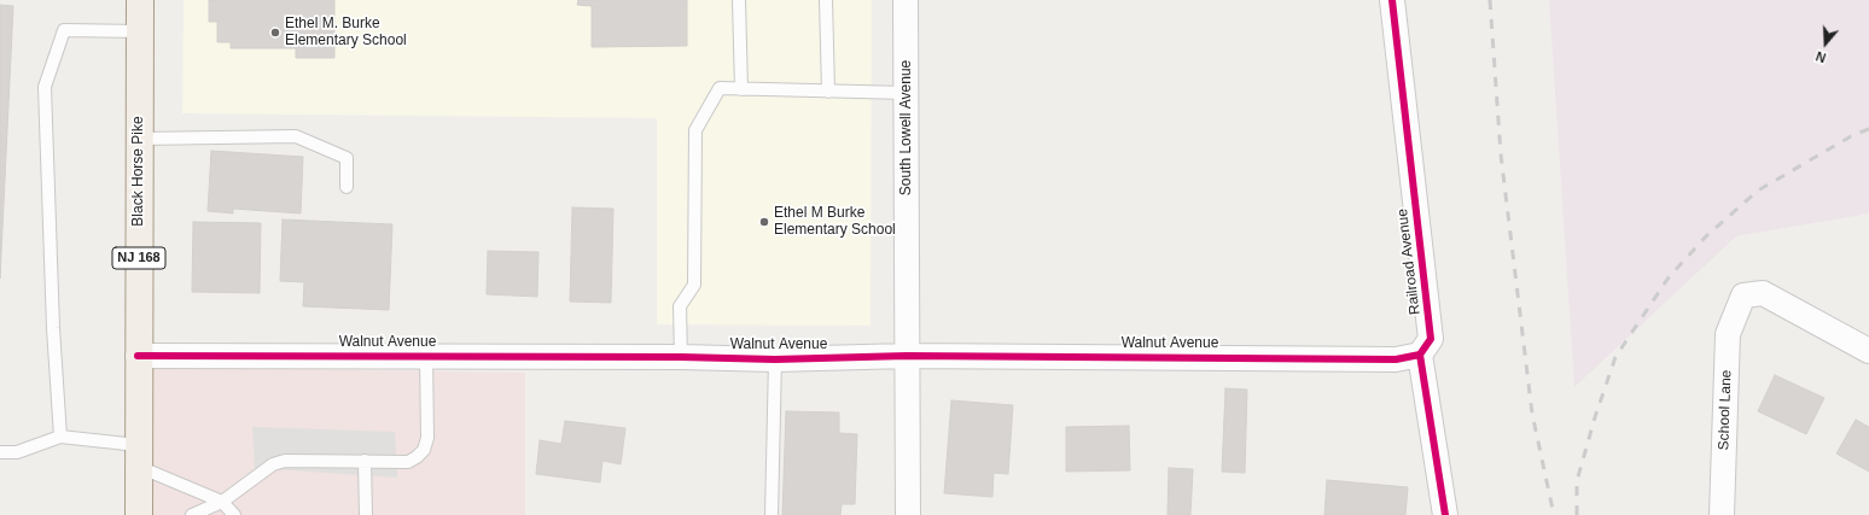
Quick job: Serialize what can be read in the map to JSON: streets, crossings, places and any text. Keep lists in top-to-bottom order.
{
  "streets": {
    "main road": ["Black Horse Pike", "NJ 168"],
    "street": [
      "South Lowell Avenue",
      "Railroad Avenue",
      "Walnut Avenue",
      "School Lane"
    ]
  },
  "crossings": [
    ["South Lowell Avenue", "Walnut Avenue"],
    ["Black Horse Pike", "Walnut Avenue"],
    ["Railroad Avenue", "Walnut Avenue"]
  ],
  "places": ["Ethel M. Burke Elementary School", "Ethel M Burke Elementary School"],
  "north": "bottom"
}
